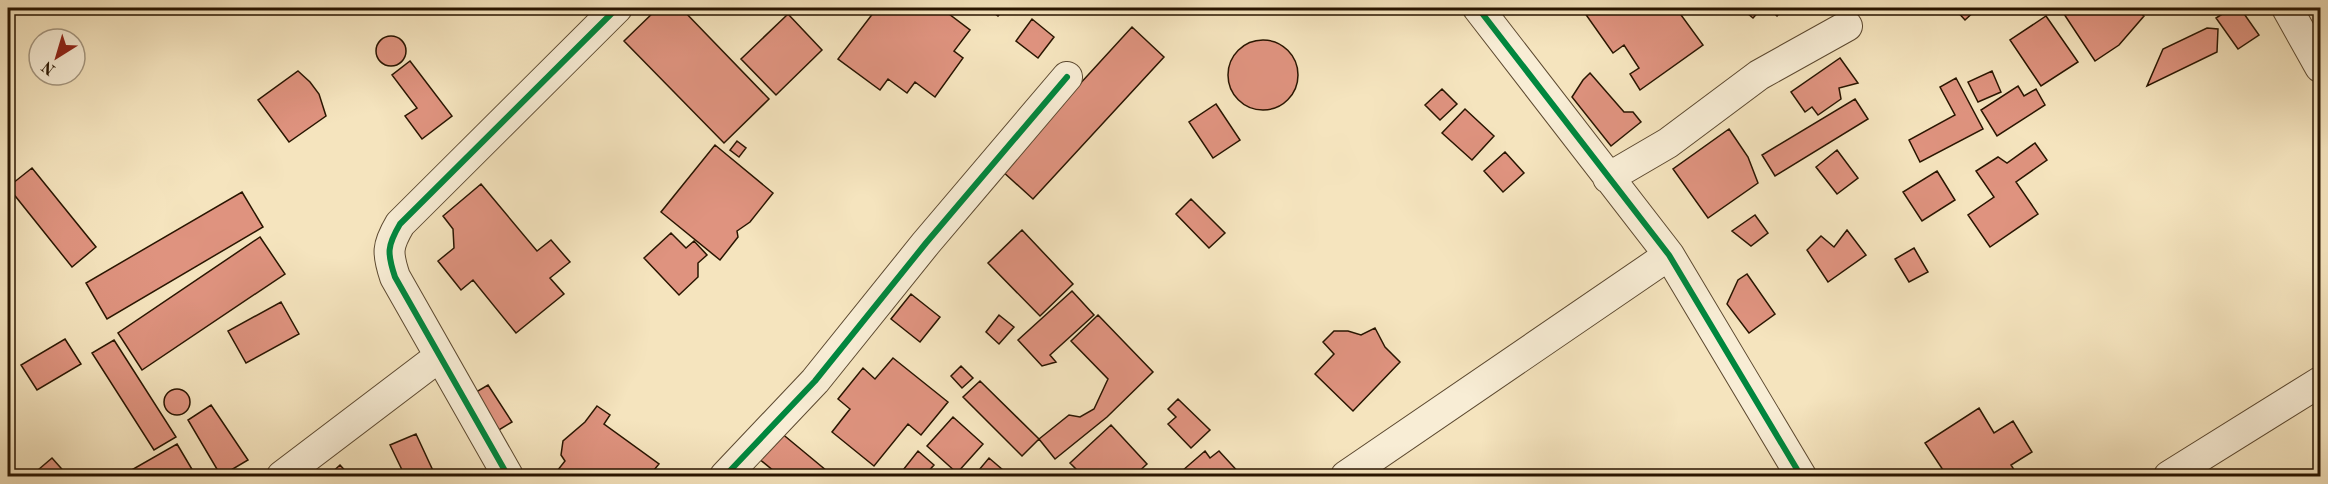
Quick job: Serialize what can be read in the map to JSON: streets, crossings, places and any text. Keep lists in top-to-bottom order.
{
  "north": "bottom left"
}
